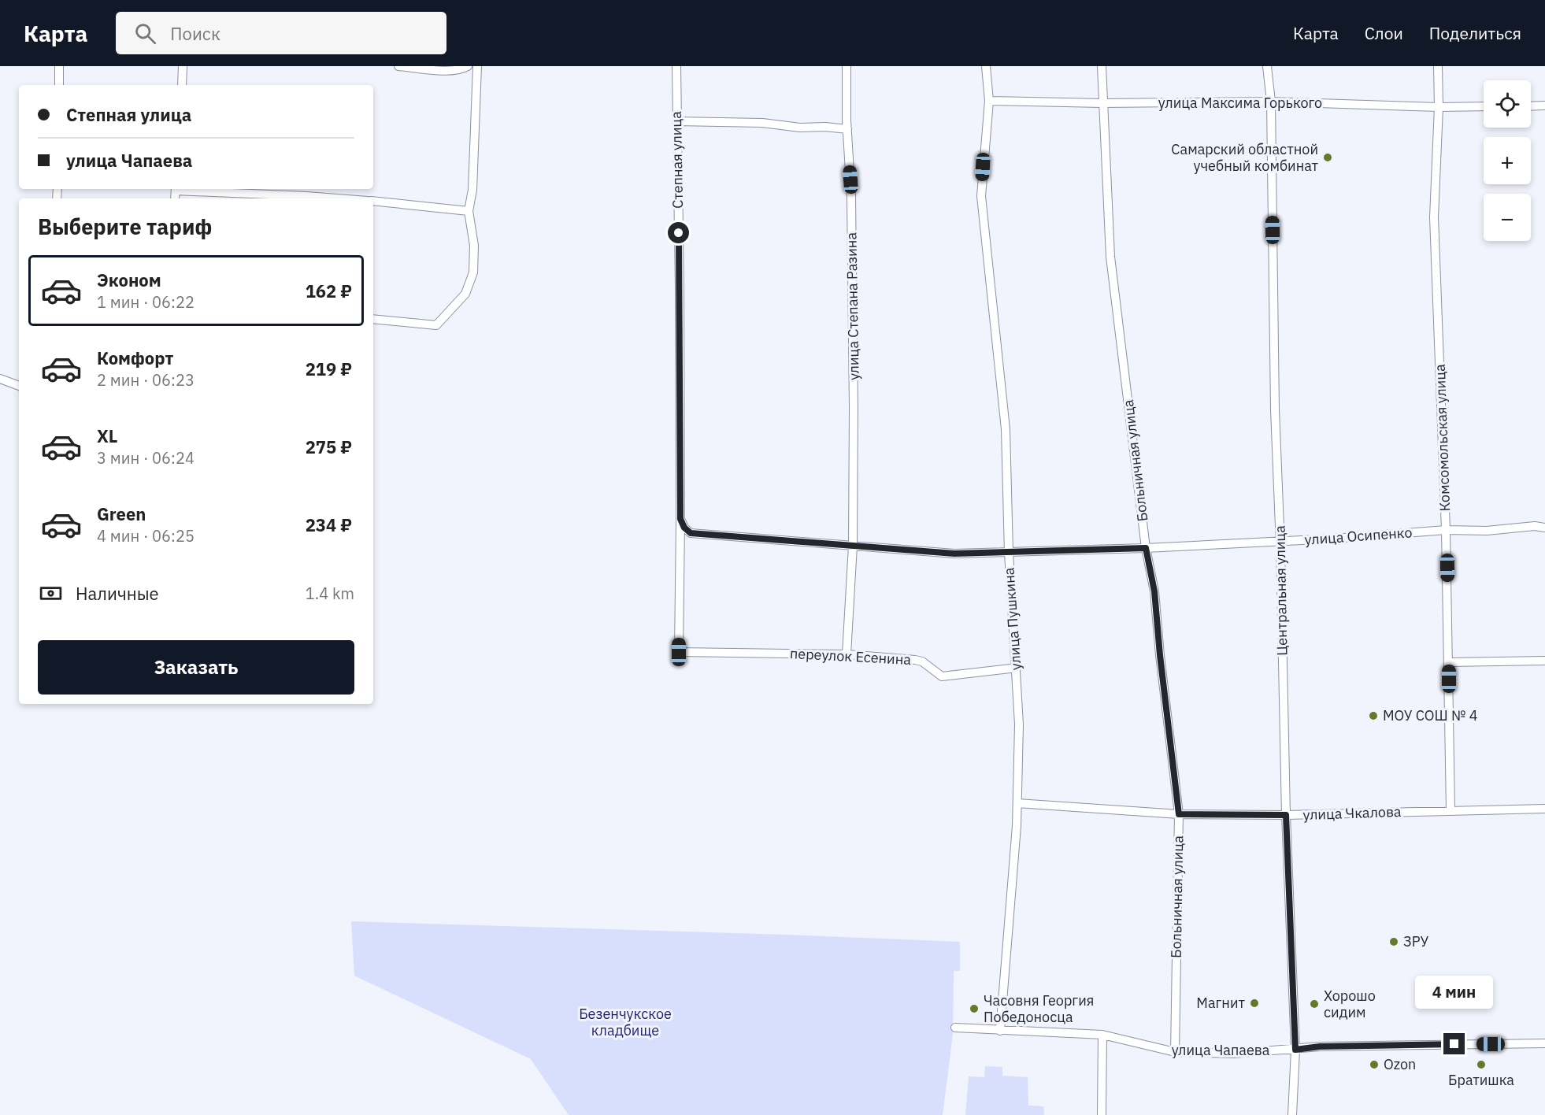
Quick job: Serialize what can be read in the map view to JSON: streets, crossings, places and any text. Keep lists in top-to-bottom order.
{
  "streets": {
    "street": [
      "улица Максима Горького",
      "Степная улица",
      "улица Степана Разина",
      "Комсомольская улица",
      "Больничная улица",
      "улица Осипенко",
      "Центральная улица",
      "улица Пушкина",
      "переулок Есенина",
      "улица Чкалова",
      "улица Чапаева"
    ]
  },
  "crossings": [
    ["улица Максима Горького", "Комсомольская улица"],
    ["улица Максима Горького", "Больничная улица"],
    ["улица Максима Горького", "Центральная улица"],
    ["улица Максима Горького", "улица Пушкина"],
    ["Степная улица", "улица Осипенко"],
    ["Степная улица", "переулок Есенина"],
    ["улица Степана Разина", "улица Осипенко"],
    ["улица Степана Разина", "переулок Есенина"],
    ["Комсомольская улица", "улица Осипенко"],
    ["Комсомольская улица", "улица Чкалова"],
    ["Больничная улица", "улица Осипенко"],
    ["Больничная улица", "улица Чкалова"],
    ["Больничная улица", "улица Чапаева"],
    ["улица Осипенко", "Центральная улица"],
    ["улица Осипенко", "улица Пушкина"],
    ["Центральная улица", "улица Чкалова"],
    ["Центральная улица", "улица Чапаева"],
    ["улица Пушкина", "переулок Есенина"],
    ["улица Пушкина", "улица Чкалова"],
    ["улица Пушкина", "улица Чапаева"]
  ],
  "parks": ["Безенчукское кладбище"],
  "places": [
    "Самарский областной учебный комбинат",
    "МОУ СОШ № 4",
    "ЗРУ",
    "Магнит",
    "Хорошо сидим",
    "Часовня Георгия Победоносца",
    "Ozon",
    "Братишка"
  ],
  "page": {
    "header": "Карта",
    "search": "Поиск",
    "nav": ["Карта", "Слои", "Поделиться"],
    "map_buttons": ["+", "−"],
    "banner": ["Степная улица", "улица Чапаева"],
    "heading": "Выберите тариф",
    "list": [
      {
        "name": "Эконом",
        "note": "1 мин · 06:22",
        "value": "162 ₽"
      },
      {
        "name": "Комфорт",
        "note": "2 мин · 06:23",
        "value": "219 ₽"
      },
      {
        "name": "XL",
        "note": "3 мин · 06:24",
        "value": "275 ₽"
      },
      {
        "name": "Green",
        "note": "4 мин · 06:25",
        "value": "234 ₽"
      }
    ],
    "pay": ["Наличные", "1.4 km"],
    "buttons": "Заказать",
    "bubble": "4 мин"
  }
}
